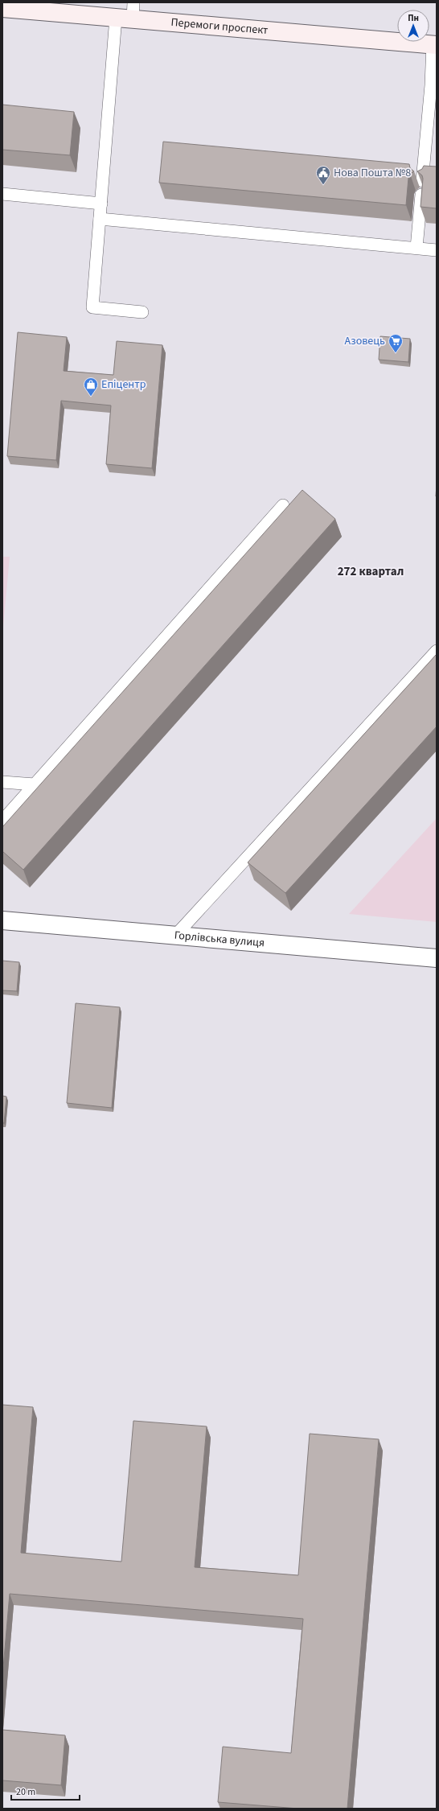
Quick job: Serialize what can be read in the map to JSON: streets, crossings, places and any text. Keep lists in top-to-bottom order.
{
  "streets": {
    "street": ["Перемоги проспект", "Горлівська вулиця"]
  },
  "districts": ["272 квартал"],
  "places": {
    "public building": ["Нова Пошта №8"],
    "supermarket": ["Азовець"],
    "shop": ["Епіцентр"]
  },
  "scale_bar": "20 m",
  "north": "top"
}
